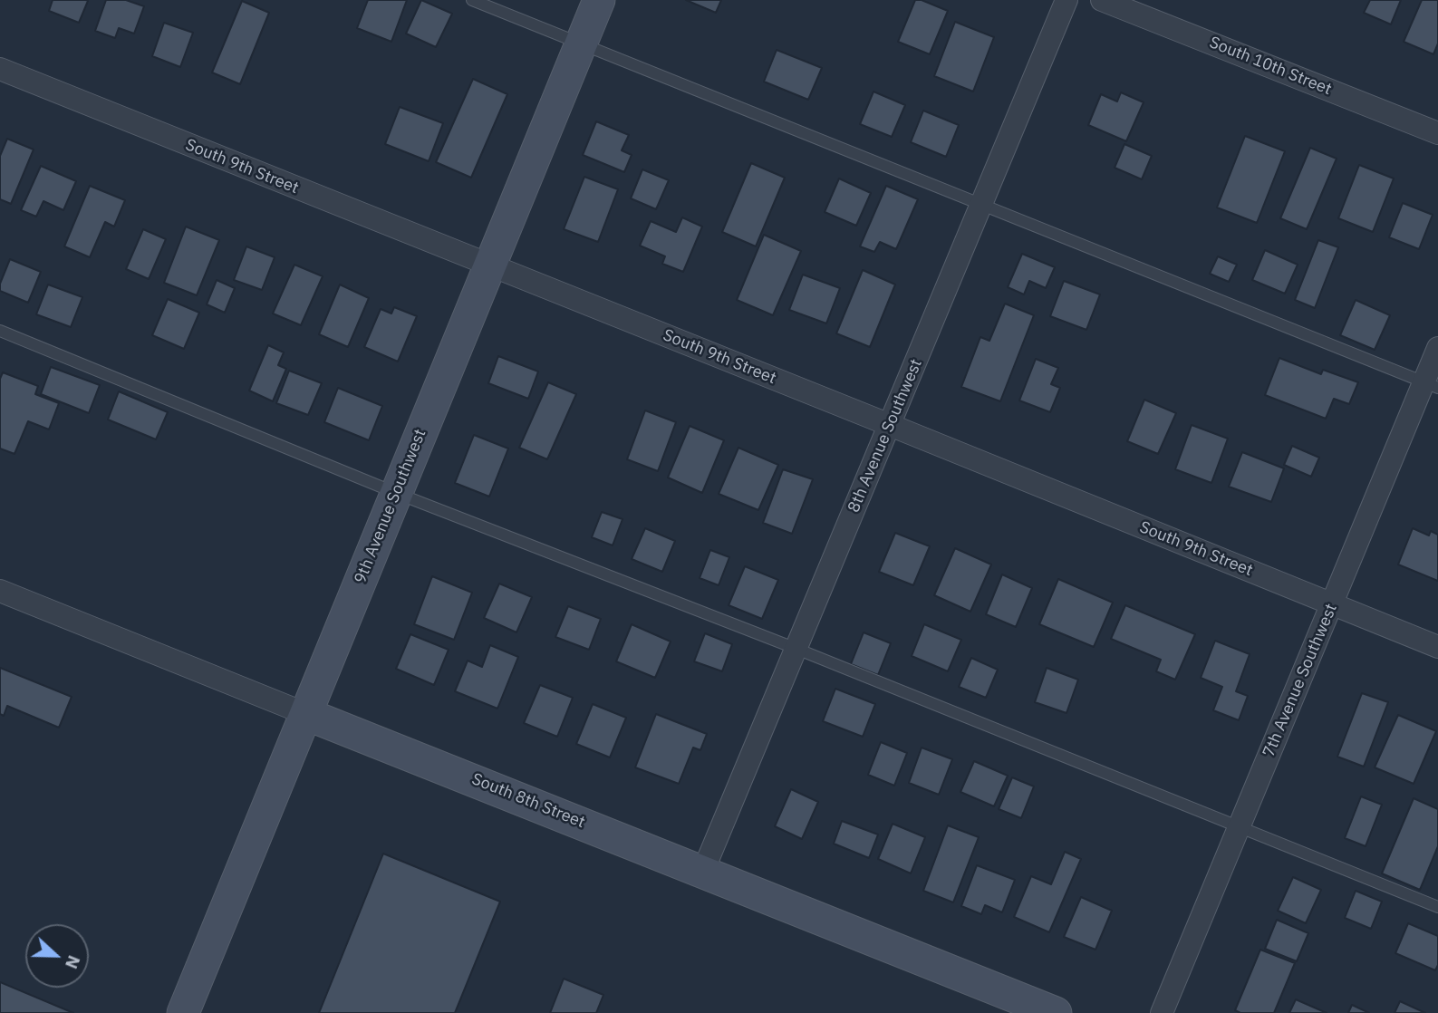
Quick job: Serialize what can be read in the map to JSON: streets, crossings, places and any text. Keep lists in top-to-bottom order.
{
  "streets": {
    "street": [
      "South 10th Street",
      "South 9th Street",
      "8th Avenue Southwest",
      "9th Avenue Southwest",
      "7th Avenue Southwest",
      "South 8th Street"
    ]
  },
  "crossings": [
    ["South 9th Street", "8th Avenue Southwest"],
    ["South 9th Street", "9th Avenue Southwest"],
    ["South 9th Street", "7th Avenue Southwest"],
    ["8th Avenue Southwest", "South 8th Street"],
    ["9th Avenue Southwest", "South 8th Street"]
  ],
  "north": "right"
}
